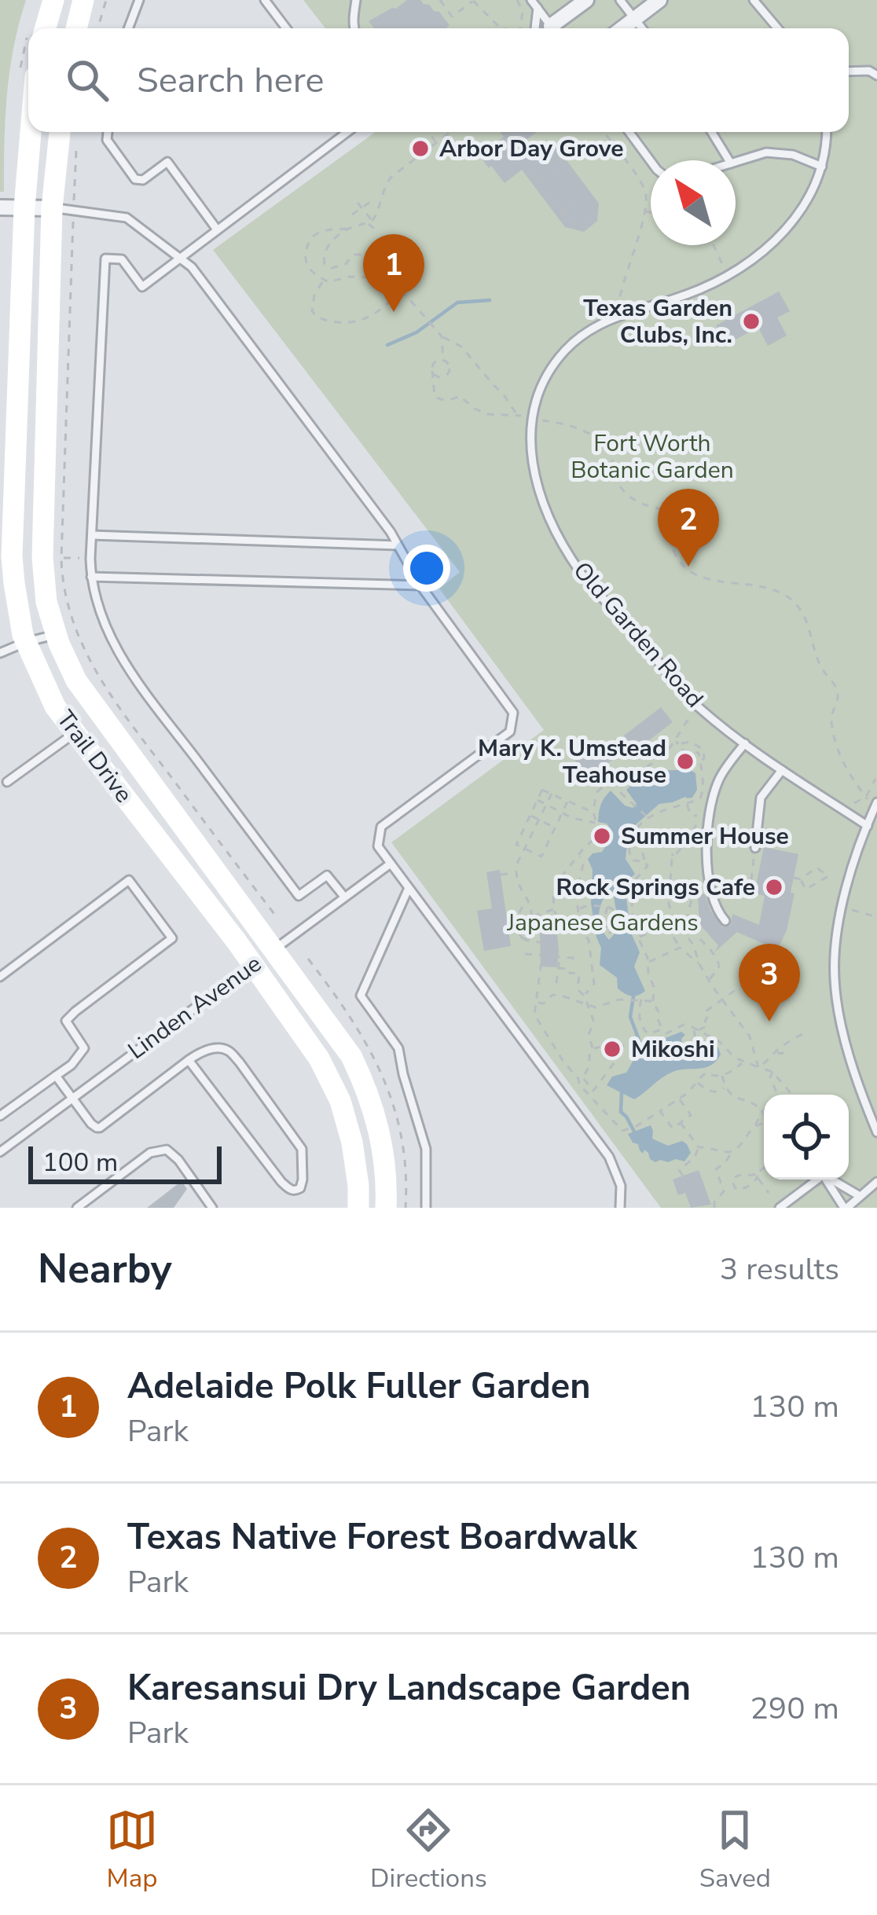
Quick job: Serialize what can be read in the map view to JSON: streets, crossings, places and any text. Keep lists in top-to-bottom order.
{
  "streets": {
    "street": ["Trail Drive"],
    "lane": ["Old Garden Road", "Linden Avenue"]
  },
  "crossings": [
    ["Trail Drive", "Linden Avenue"]
  ],
  "parks": ["Fort Worth Botanic Garden", "Japanese Gardens"],
  "places": [
    "Arbor Day Grove",
    "Texas Garden Clubs, Inc.",
    "Mary K. Umstead Teahouse",
    "Summer House",
    "Rock Springs Cafe",
    "Mikoshi"
  ],
  "scale_bar": "100 m",
  "north": "top left",
  "page": {
    "search": "Search here",
    "pins": ["1", "2", "3"],
    "scale": "100 m",
    "heading": ["Nearby", "3 results"],
    "list": [
      {
        "mark": "1",
        "name": "Adelaide Polk Fuller Garden",
        "note": "Park",
        "value": "130 m"
      },
      {
        "mark": "2",
        "name": "Texas Native Forest Boardwalk",
        "note": "Park",
        "value": "130 m"
      },
      {
        "mark": "3",
        "name": "Karesansui Dry Landscape Garden",
        "note": "Park",
        "value": "290 m"
      }
    ],
    "nav": ["Map", "Directions", "Saved"]
  }
}
